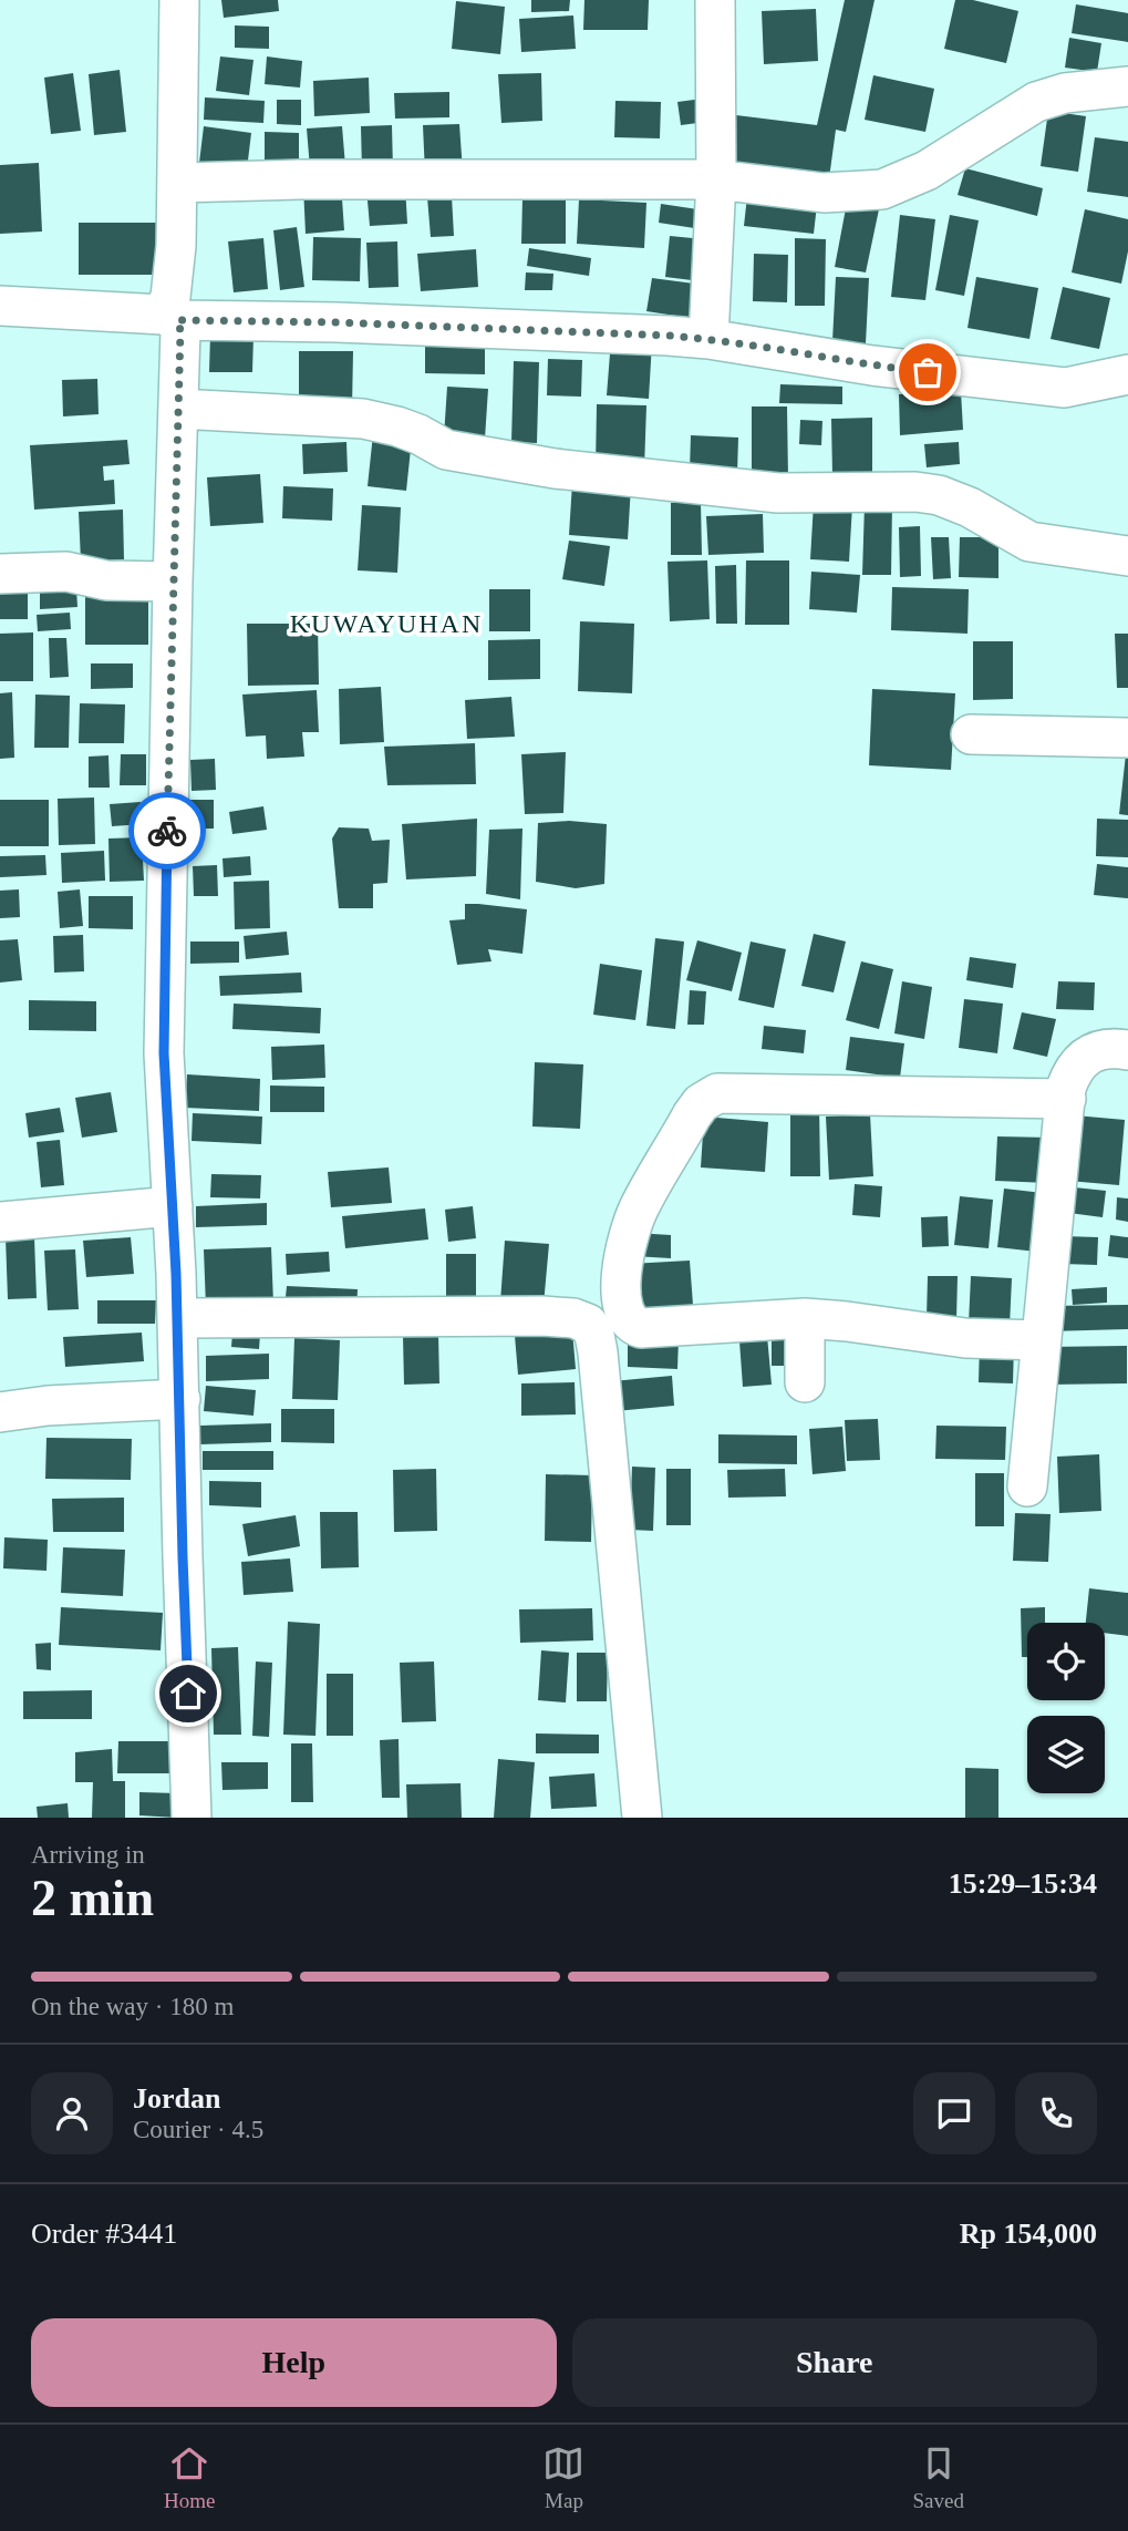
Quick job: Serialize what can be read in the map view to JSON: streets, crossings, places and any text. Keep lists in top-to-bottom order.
{
  "districts": ["KUWAYUHAN"],
  "page": {
    "heading": ["2 min", "Arriving in", "15:29–15:34"],
    "panel": [
      "Jordan",
      "Courier · 4.5",
      "Order #3441",
      "Rp 154,000"
    ],
    "bar": "On the way · 180 m",
    "buttons": ["Help", "Share"],
    "tabs": ["Home", "Map", "Saved"]
  }
}
